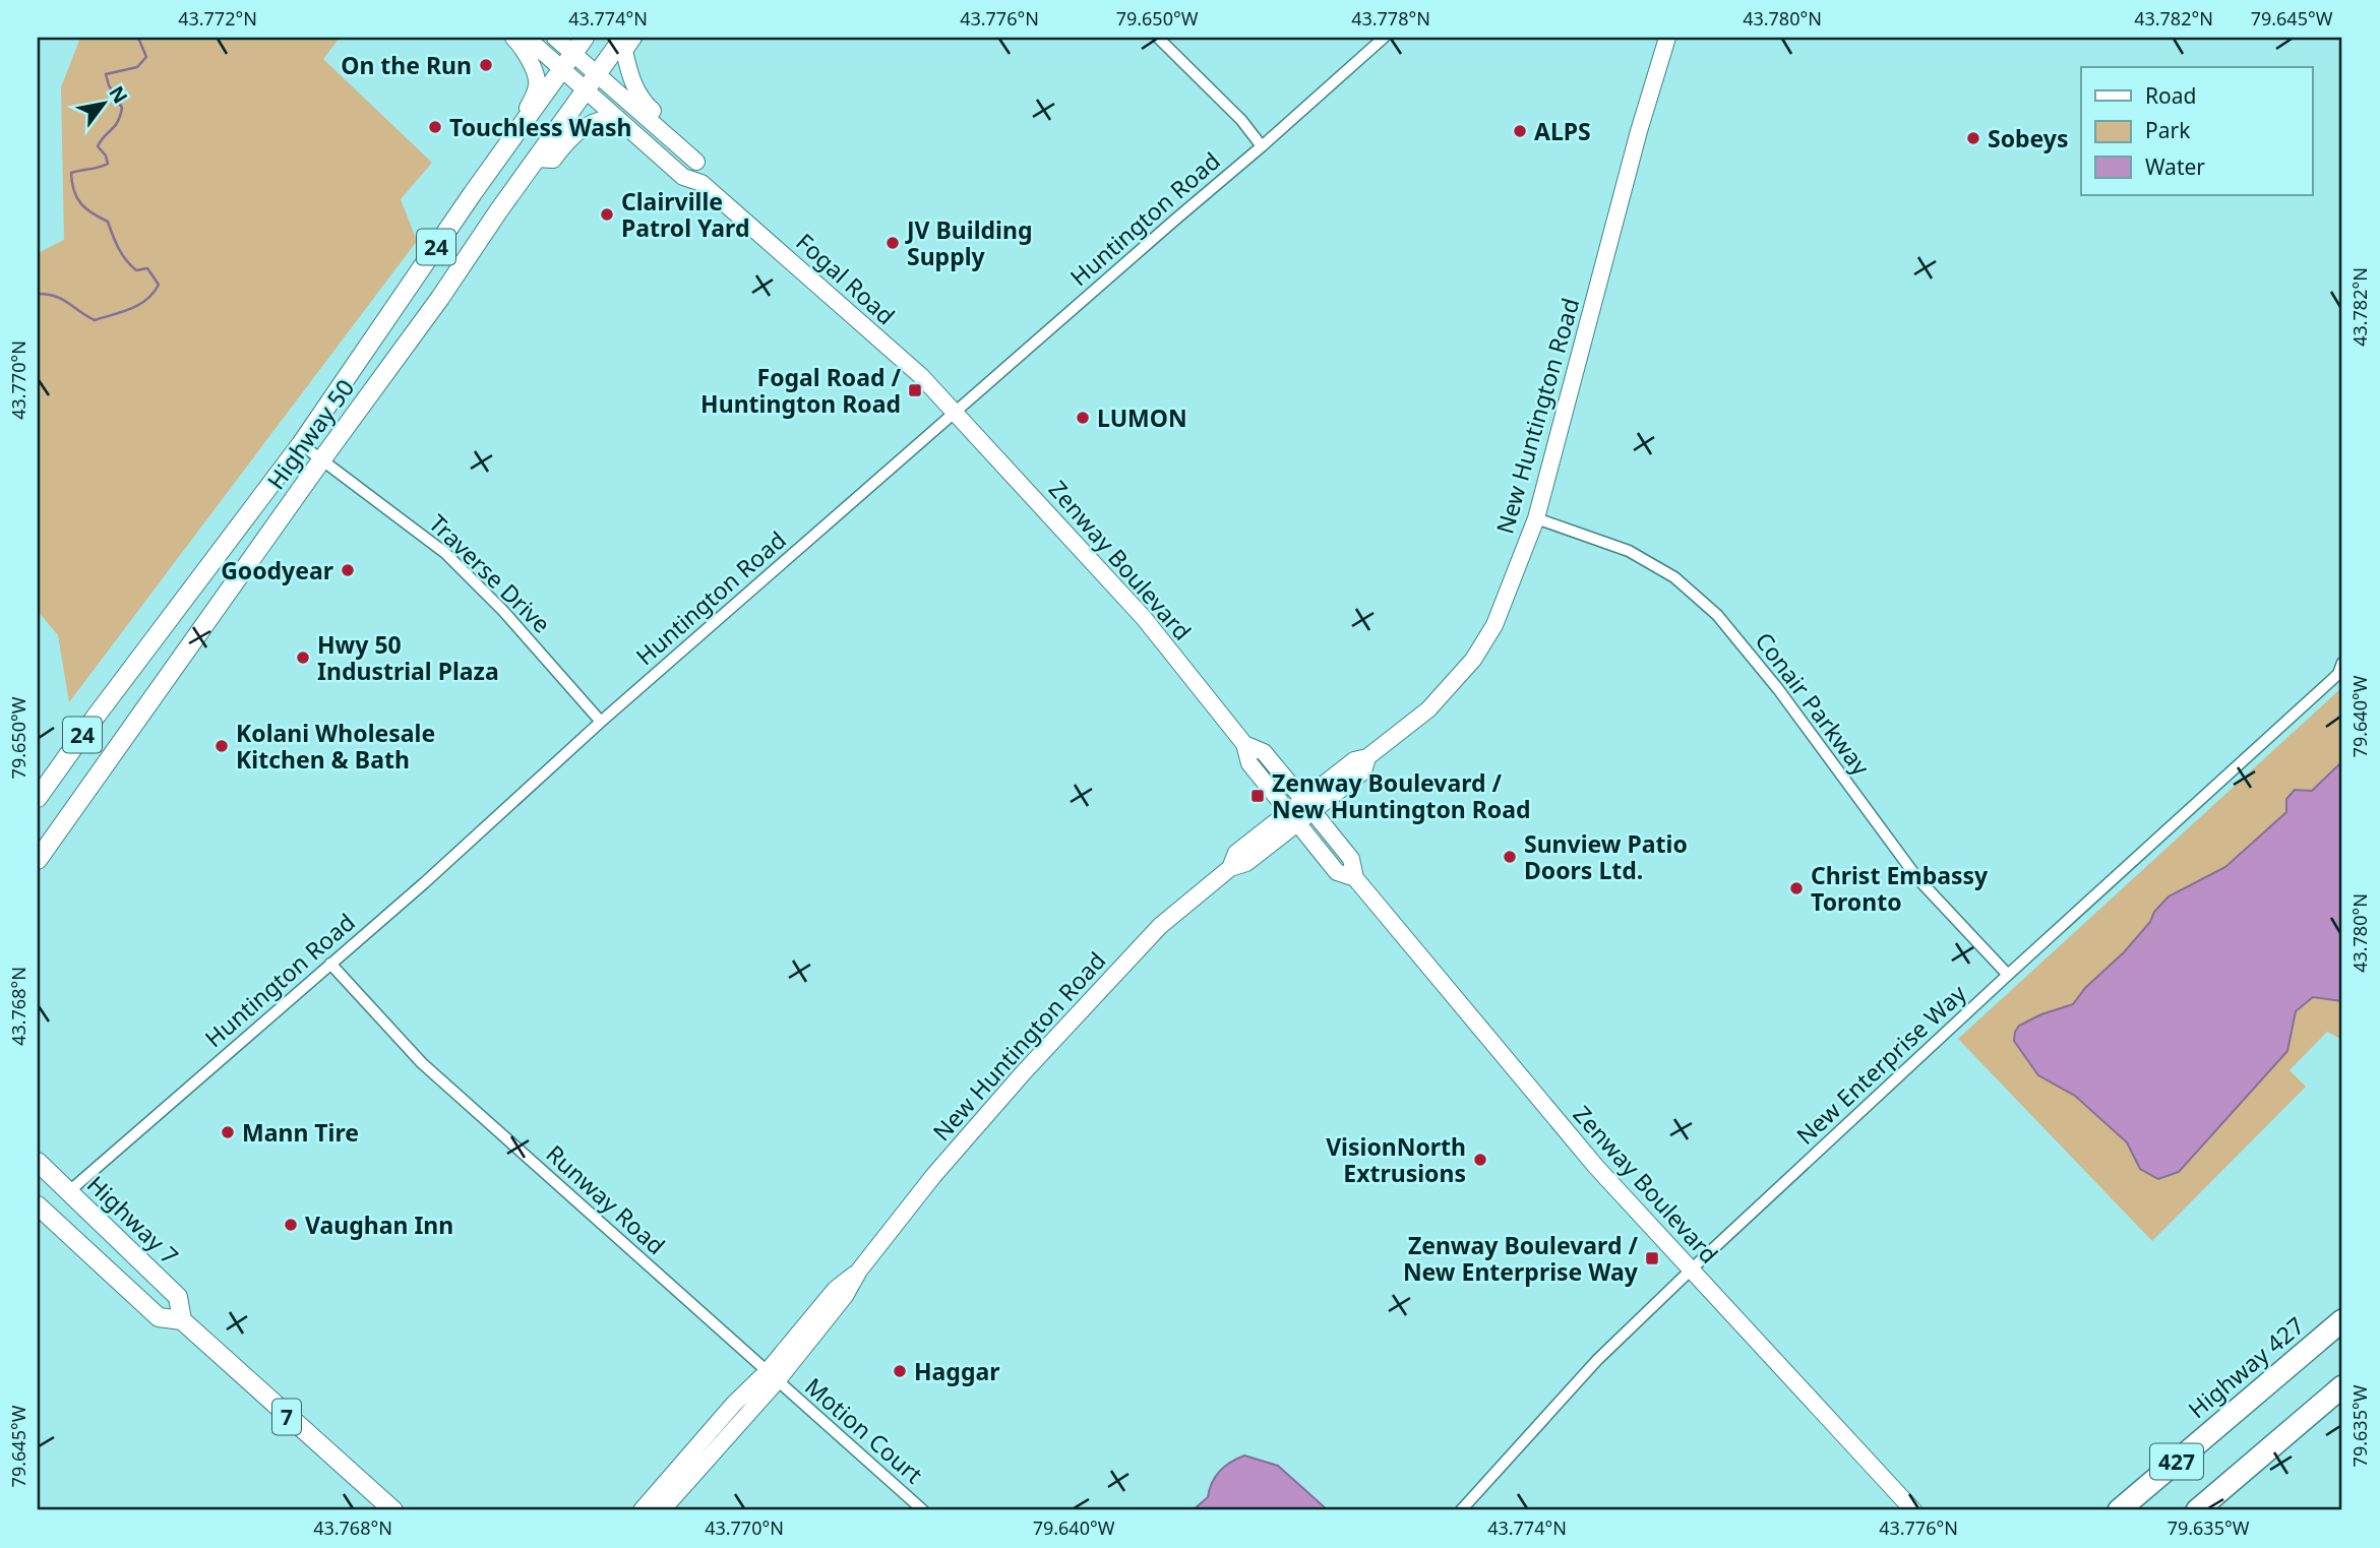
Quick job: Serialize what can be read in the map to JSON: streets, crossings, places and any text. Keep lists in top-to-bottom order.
{
  "streets": {
    "highway": ["Highway 427", "427"],
    "main road": [
      "24",
      "Highway 50",
      "Highway 7",
      "7"
    ],
    "street": [
      "Huntington Road",
      "Fogal Road",
      "New Huntington Road",
      "Zenway Boulevard",
      "Traverse Drive",
      "Conair Parkway",
      "New Enterprise Way",
      "Runway Road",
      "Motion Court"
    ]
  },
  "crossings": [
    ["Huntington Road", "Fogal Road"],
    ["Huntington Road", "Zenway Boulevard"],
    ["Huntington Road", "Traverse Drive"],
    ["Huntington Road", "Runway Road"],
    ["Huntington Road", "Highway 7"],
    ["Fogal Road", "Highway 50"],
    ["Fogal Road", "Zenway Boulevard"],
    ["New Huntington Road", "Zenway Boulevard"],
    ["New Huntington Road", "Conair Parkway"],
    ["New Huntington Road", "Runway Road"],
    ["New Huntington Road", "Motion Court"],
    ["Highway 50", "Traverse Drive"],
    ["Zenway Boulevard", "New Enterprise Way"],
    ["Conair Parkway", "New Enterprise Way"],
    ["Runway Road", "Motion Court"]
  ],
  "places": {
    "other": [
      "On the Run",
      "Touchless Wash",
      "ALPS",
      "Sobeys",
      "Clairville Patrol Yard",
      "JV Building Supply",
      "LUMON",
      "Goodyear",
      "Hwy 50 Industrial Plaza",
      "Kolani Wholesale Kitchen & Bath",
      "Sunview Patio Doors Ltd.",
      "Christ Embassy Toronto",
      "Mann Tire",
      "VisionNorth Extrusions",
      "Vaughan Inn",
      "Haggar"
    ],
    "transit": ["Fogal Road / Huntington Road", "Zenway Boulevard / New Huntington Road", "Zenway Boulevard / New Enterprise Way"]
  },
  "legend": ["Road", "Park", "Water"],
  "north": "top right",
  "coordinates": [
    "43.772°N",
    "43.774°N",
    "43.776°N",
    "79.650°W",
    "43.778°N",
    "43.780°N",
    "43.782°N",
    "79.645°W",
    "43.770°N",
    "79.640°W",
    "43.768°N",
    "79.635°W"
  ]
}
